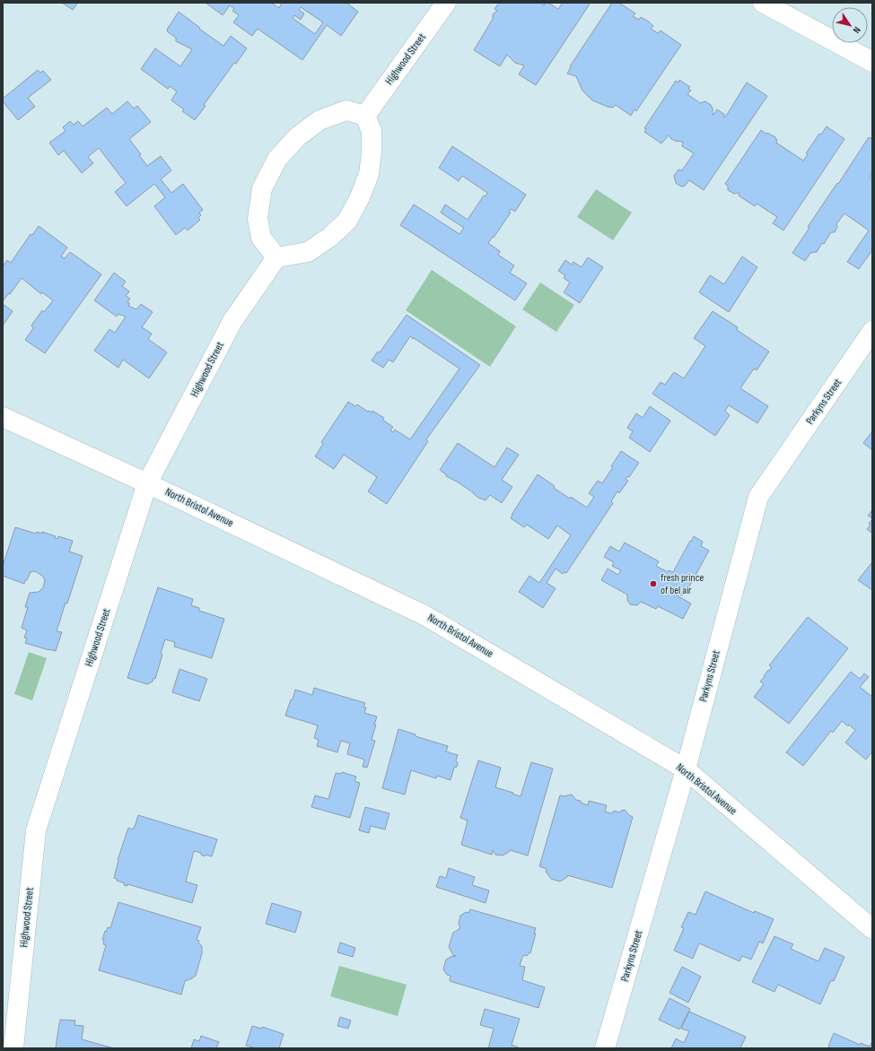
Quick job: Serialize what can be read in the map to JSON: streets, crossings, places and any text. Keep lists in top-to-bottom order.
{
  "streets": {
    "street": ["Highwood Street", "Parkyns Street", "North Bristol Avenue"]
  },
  "crossings": [
    ["Highwood Street", "North Bristol Avenue"],
    ["Parkyns Street", "North Bristol Avenue"]
  ],
  "places": ["fresh prince of bel air"],
  "north": "bottom right"
}
